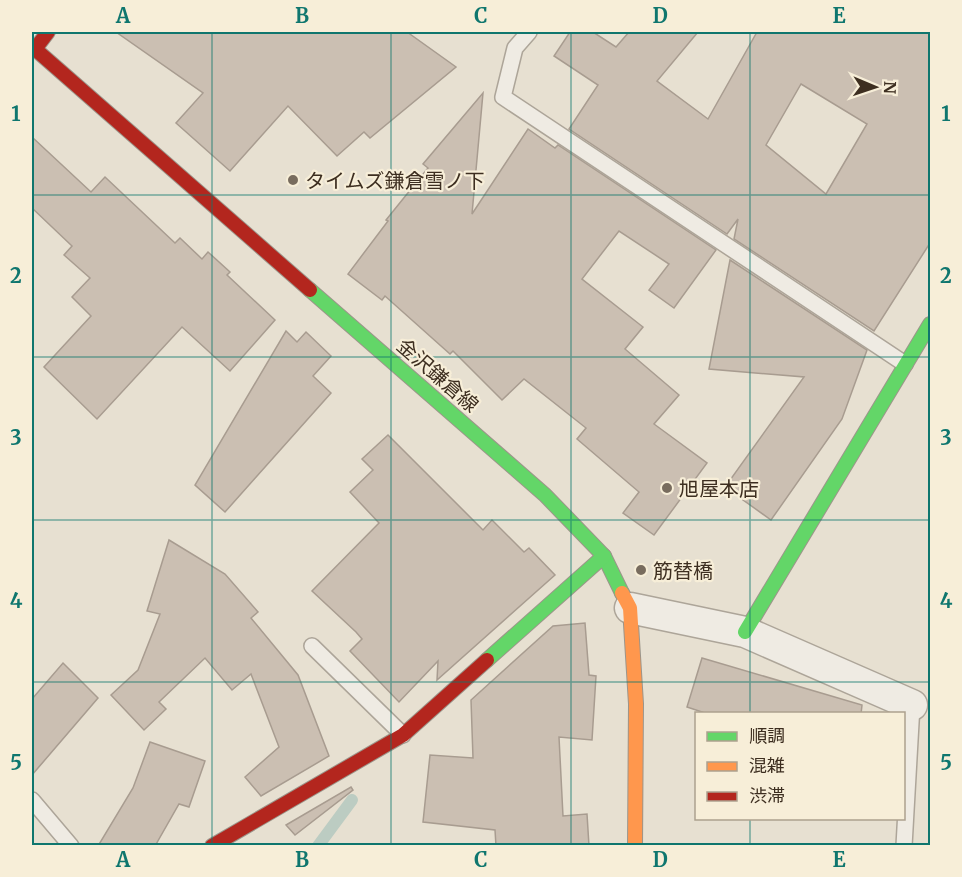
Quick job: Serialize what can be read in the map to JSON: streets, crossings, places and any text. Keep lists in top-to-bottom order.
{
  "streets": {
    "main road": ["金沢鎌倉線"]
  },
  "places": ["タイムズ鎌倉雪ノ下", "旭屋本店", "筋替橋"],
  "legend": ["順調", "混雑", "渋滞"],
  "north": "right",
  "grid": {
    "columns": [
      "A",
      "B",
      "C",
      "D",
      "E"
    ],
    "rows": [
      "1",
      "2",
      "3",
      "4",
      "5"
    ]
  }
}
